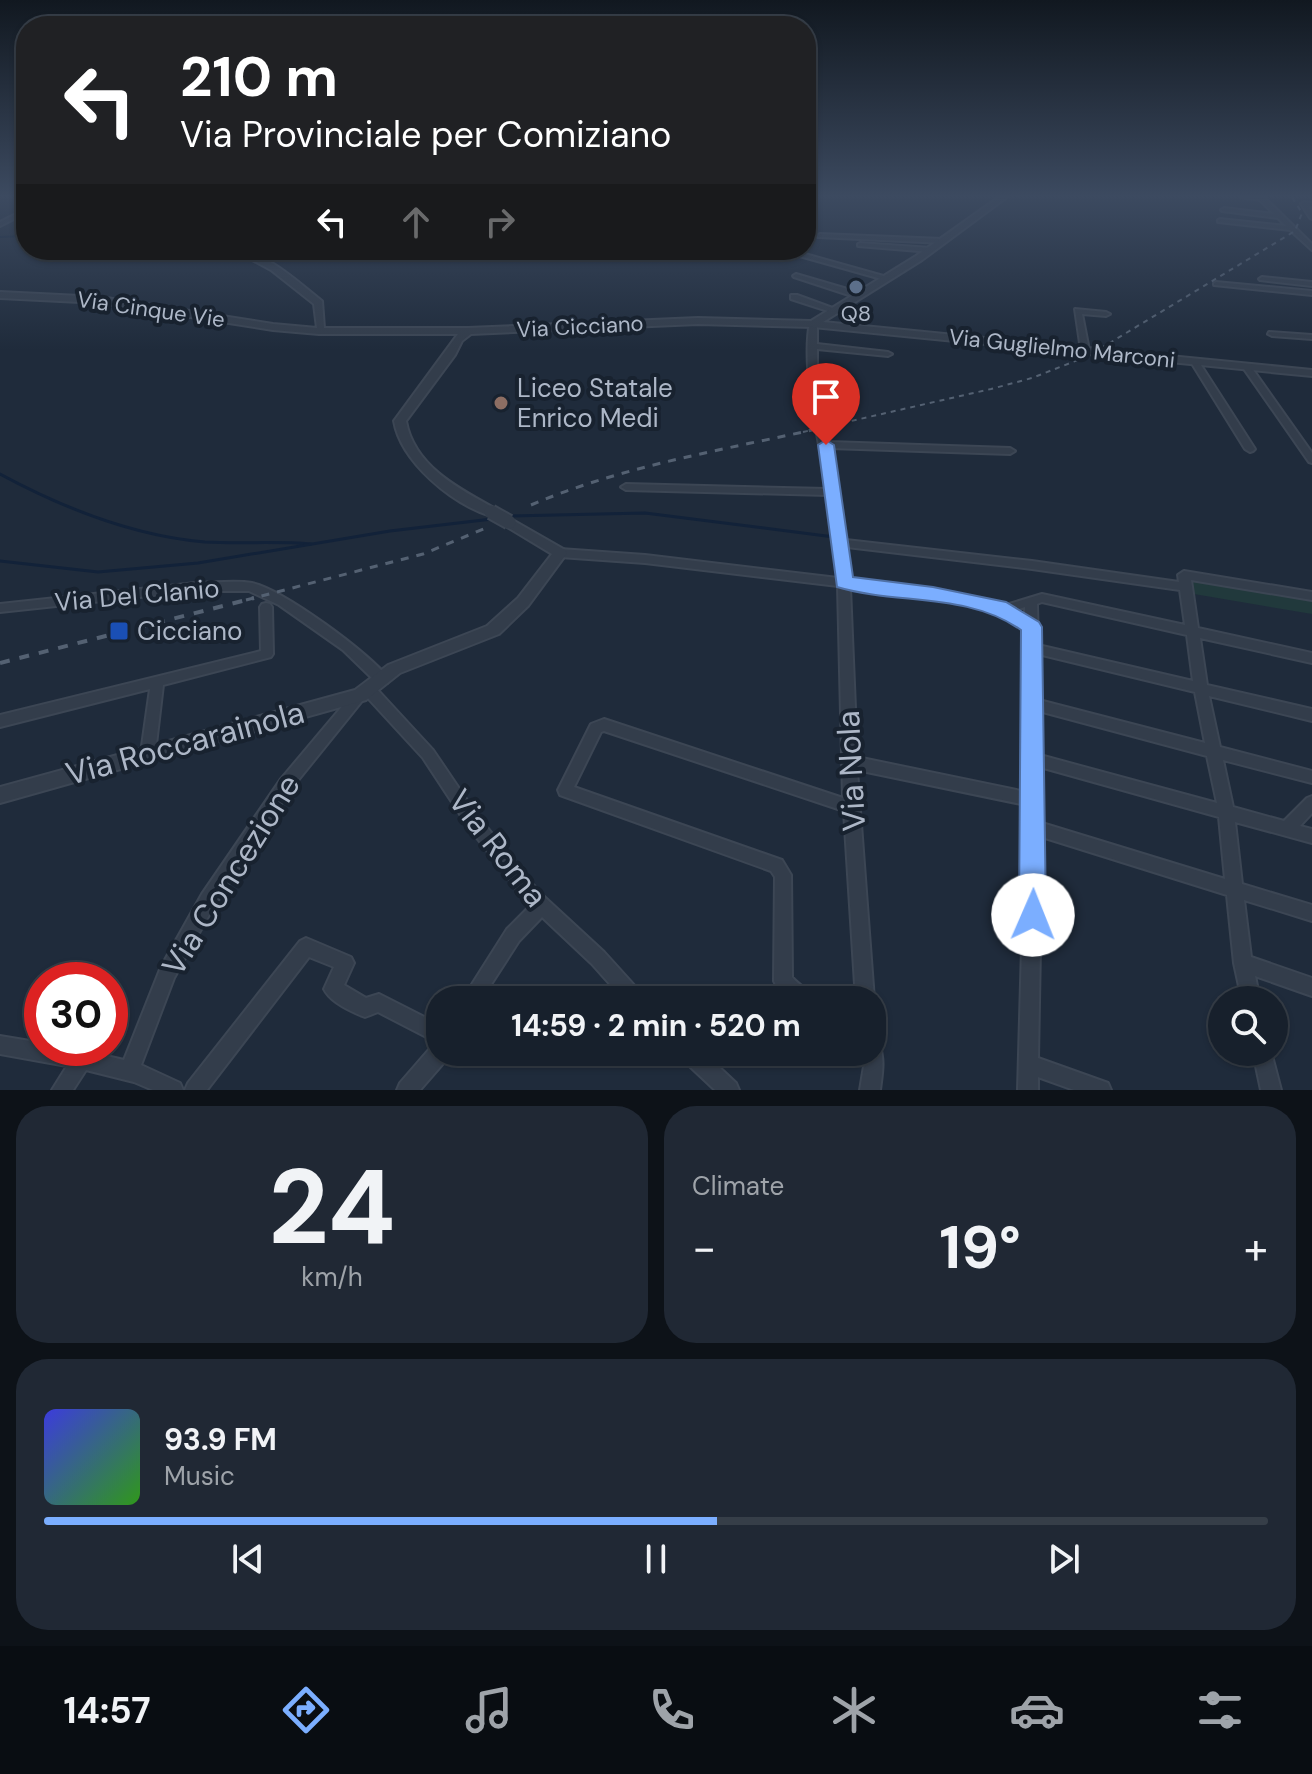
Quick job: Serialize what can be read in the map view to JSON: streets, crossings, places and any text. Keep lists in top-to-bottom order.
{
  "streets": {
    "street": [
      "Via Cinque Vie",
      "Via Cicciano",
      "Via Guglielmo Marconi",
      "Via Del Clanio",
      "Via Roccarainola",
      "Via Nola",
      "Via Roma",
      "Via Concezione"
    ]
  },
  "crossings": [
    ["Via Cicciano", "Via Guglielmo Marconi"],
    ["Via Cicciano", "Via Nola"],
    ["Via Guglielmo Marconi", "Via Nola"],
    ["Via Del Clanio", "Via Roma"],
    ["Via Roccarainola", "Via Roma"],
    ["Via Roccarainola", "Via Concezione"],
    ["Via Roma", "Via Concezione"]
  ],
  "places": {
    "other": ["Q8", "Liceo Statale Enrico Medi"],
    "transit": ["Cicciano"]
  },
  "page": {
    "turn": ["210 m", "Via Provinciale per Comiziano"],
    "limit": "30",
    "trip": "14:59 · 2 min · 520 m",
    "tile": [
      ["24", "km/h"],
      "Climate"
    ],
    "heat": ["−", "19°", "+"],
    "song": ["93.9 FM", "Music"],
    "tabs": "14:57"
  }
}
